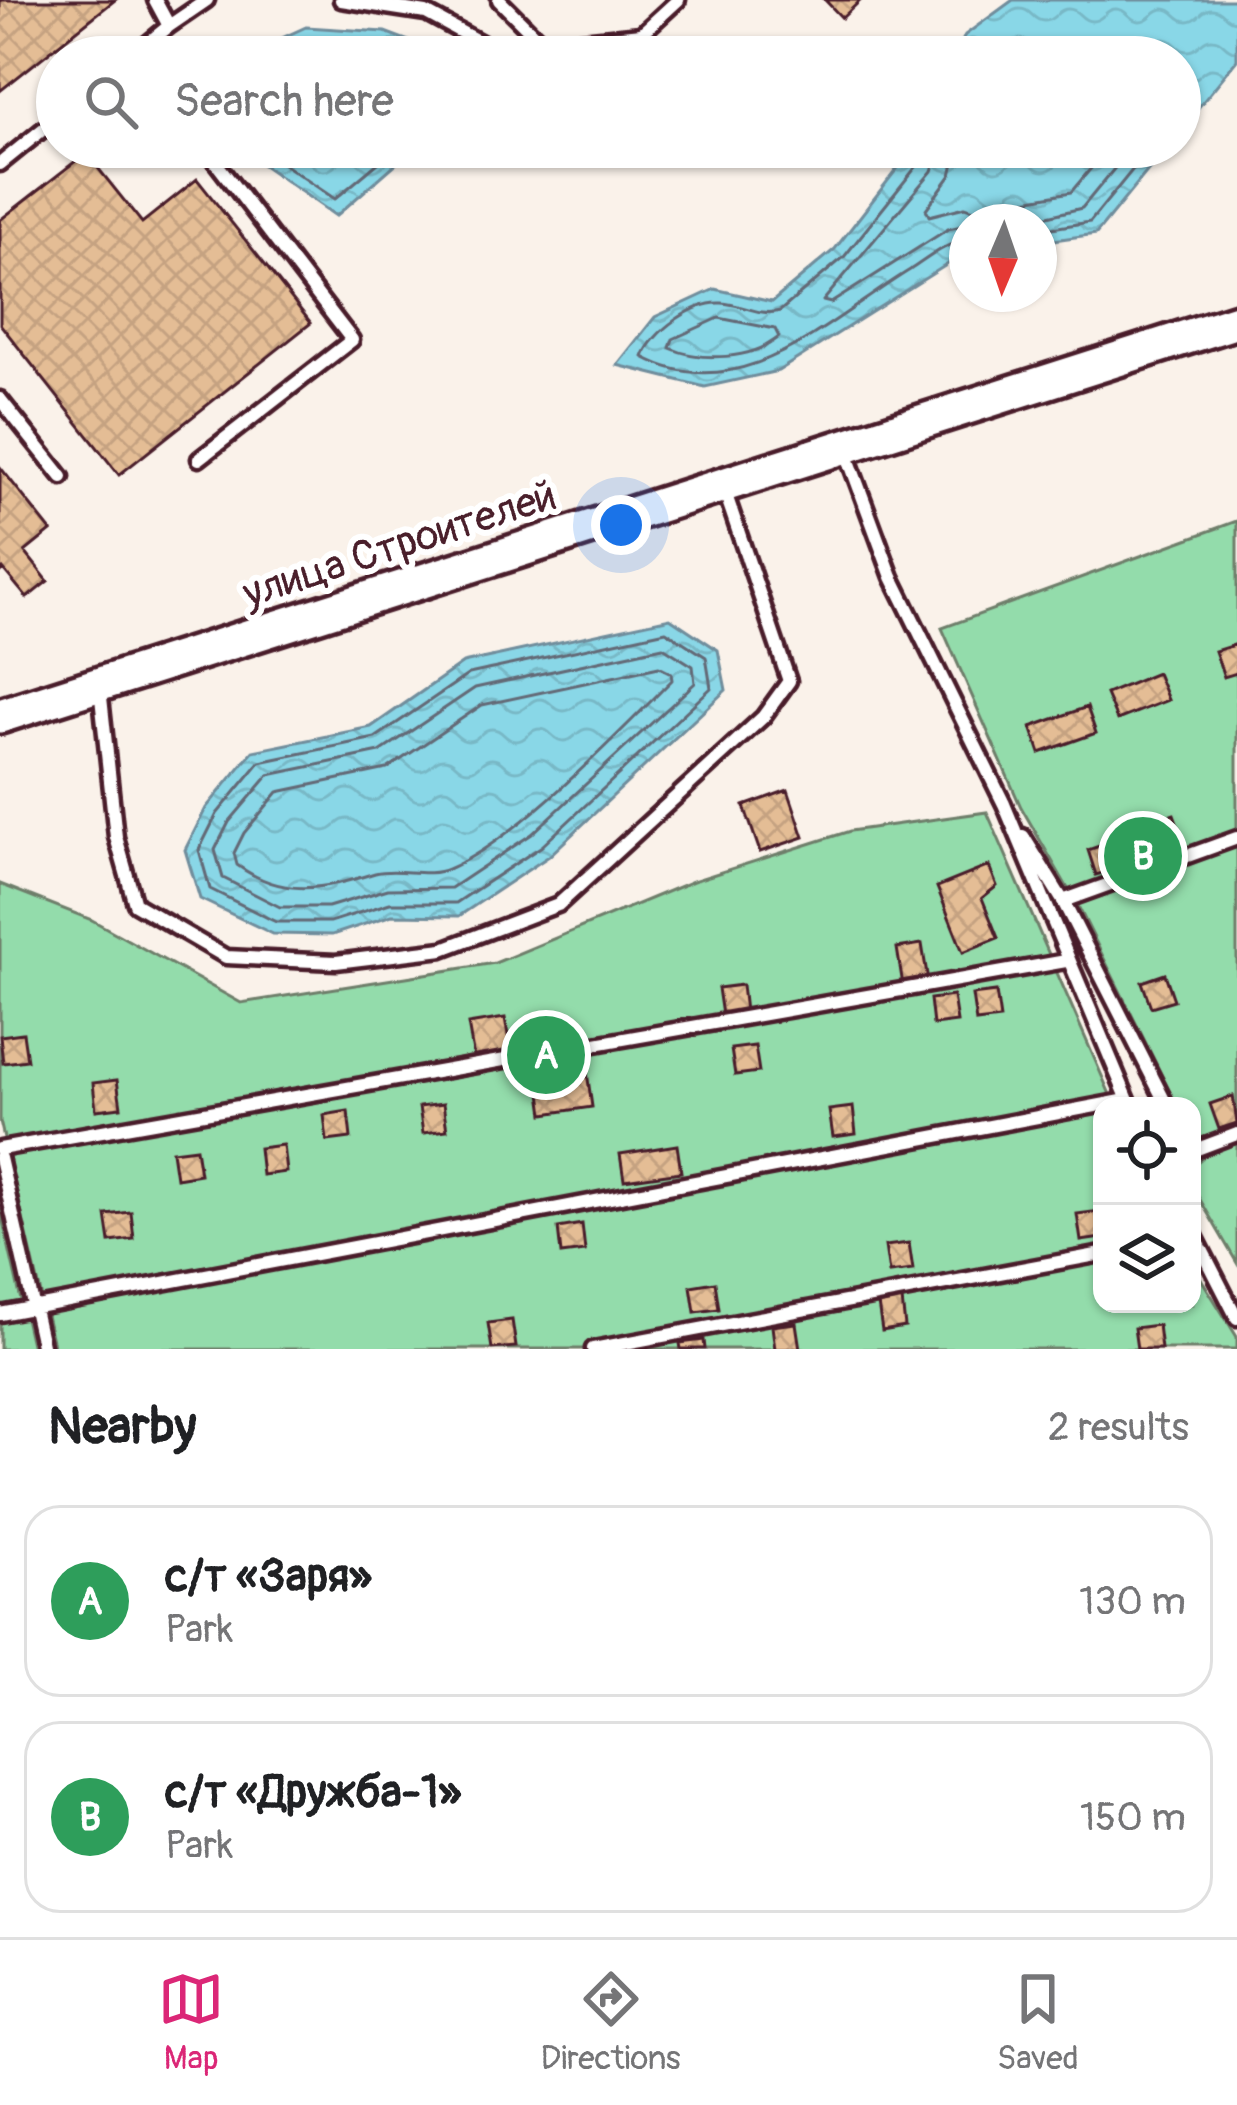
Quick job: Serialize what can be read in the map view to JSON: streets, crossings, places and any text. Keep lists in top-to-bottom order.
{
  "streets": {
    "main road": ["улица Строителей"]
  },
  "north": "bottom",
  "page": {
    "search": "Search here",
    "pins": ["B", "A"],
    "heading": ["Nearby", "2 results"],
    "list": [
      {
        "mark": "A",
        "name": "с/т «Заря»",
        "note": "Park",
        "value": "130 m"
      },
      {
        "mark": "B",
        "name": "с/т «Дружба-1»",
        "note": "Park",
        "value": "150 m"
      }
    ],
    "nav": ["Map", "Directions", "Saved"]
  }
}
